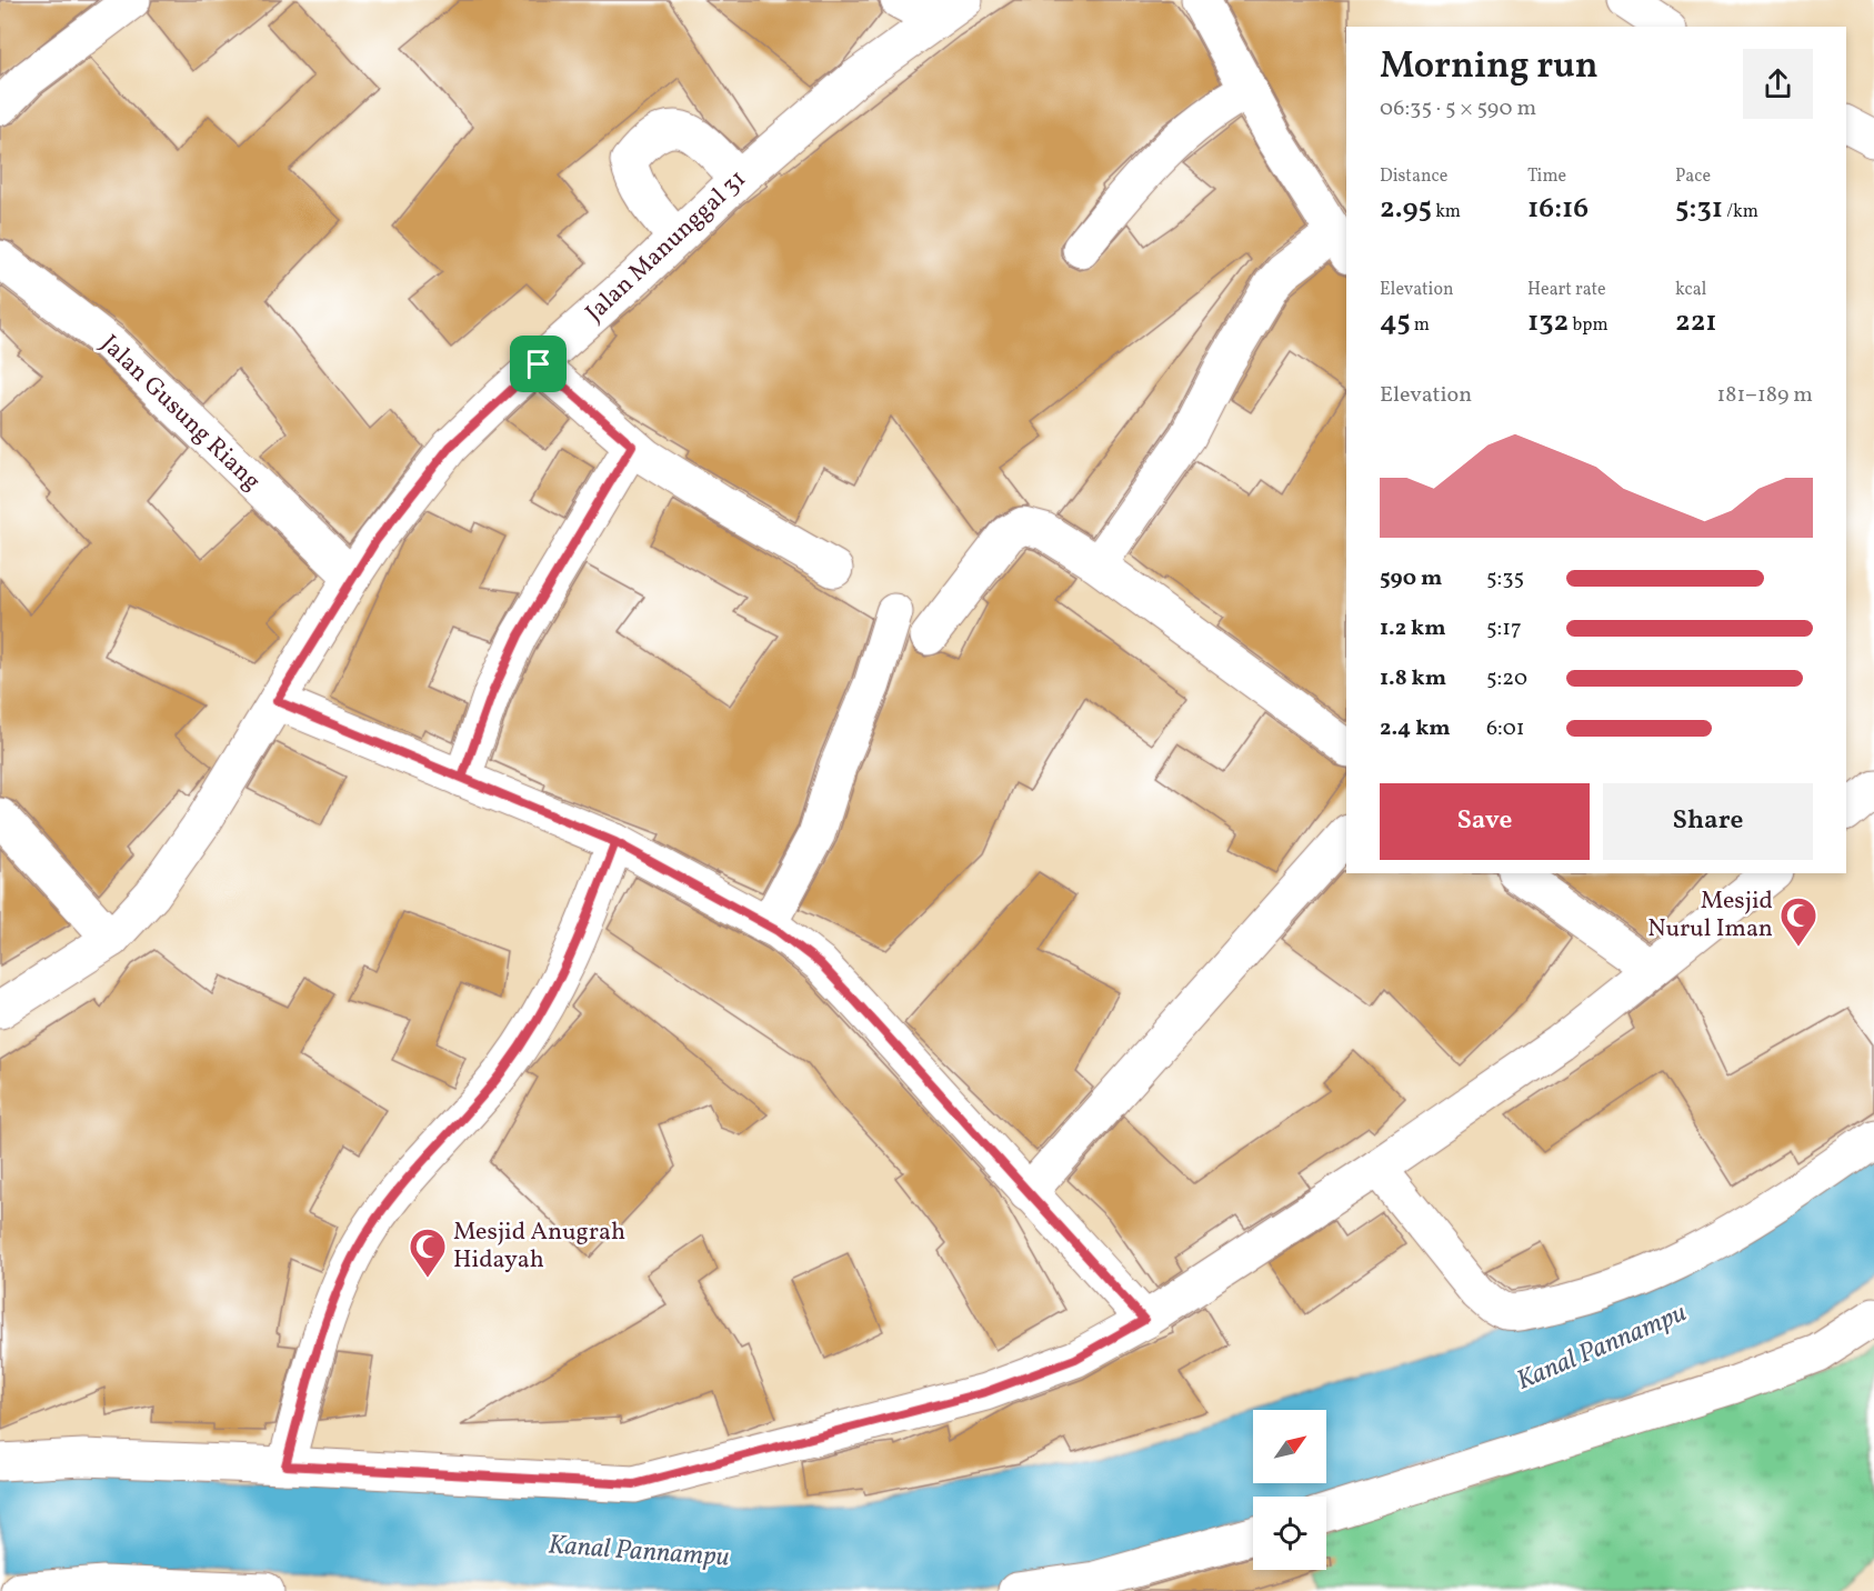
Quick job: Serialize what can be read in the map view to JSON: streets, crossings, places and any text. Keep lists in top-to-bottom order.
{
  "streets": {
    "street": ["Jalan Manunggal 31", "Jalan Gusung Riang"]
  },
  "crossings": [
    ["Jalan Manunggal 31", "Jalan Gusung Riang"]
  ],
  "water": ["Kanal Pannampu"],
  "places": {
    "mosque": ["Mesjid Nurul Iman", "Mesjid Anugrah Hidayah"]
  },
  "north": "top right",
  "page": {
    "heading": ["Morning run", "06:35 · 5 × 590 m"],
    "stats": [
      ["Distance", "2.95 km"],
      ["Time", "16:16"],
      ["Pace", "5:31 /km"],
      ["Elevation", "45 m"],
      ["Heart rate", "132 bpm"],
      ["kcal", "221"]
    ],
    "chart": ["Elevation", "181–189 m"],
    "list": [
      {
        "name": "590 m",
        "note": "5:35"
      },
      {
        "name": "1.2 km",
        "note": "5:17"
      },
      {
        "name": "1.8 km",
        "note": "5:20"
      },
      {
        "name": "2.4 km",
        "note": "6:01"
      }
    ],
    "buttons": ["Save", "Share"]
  }
}
